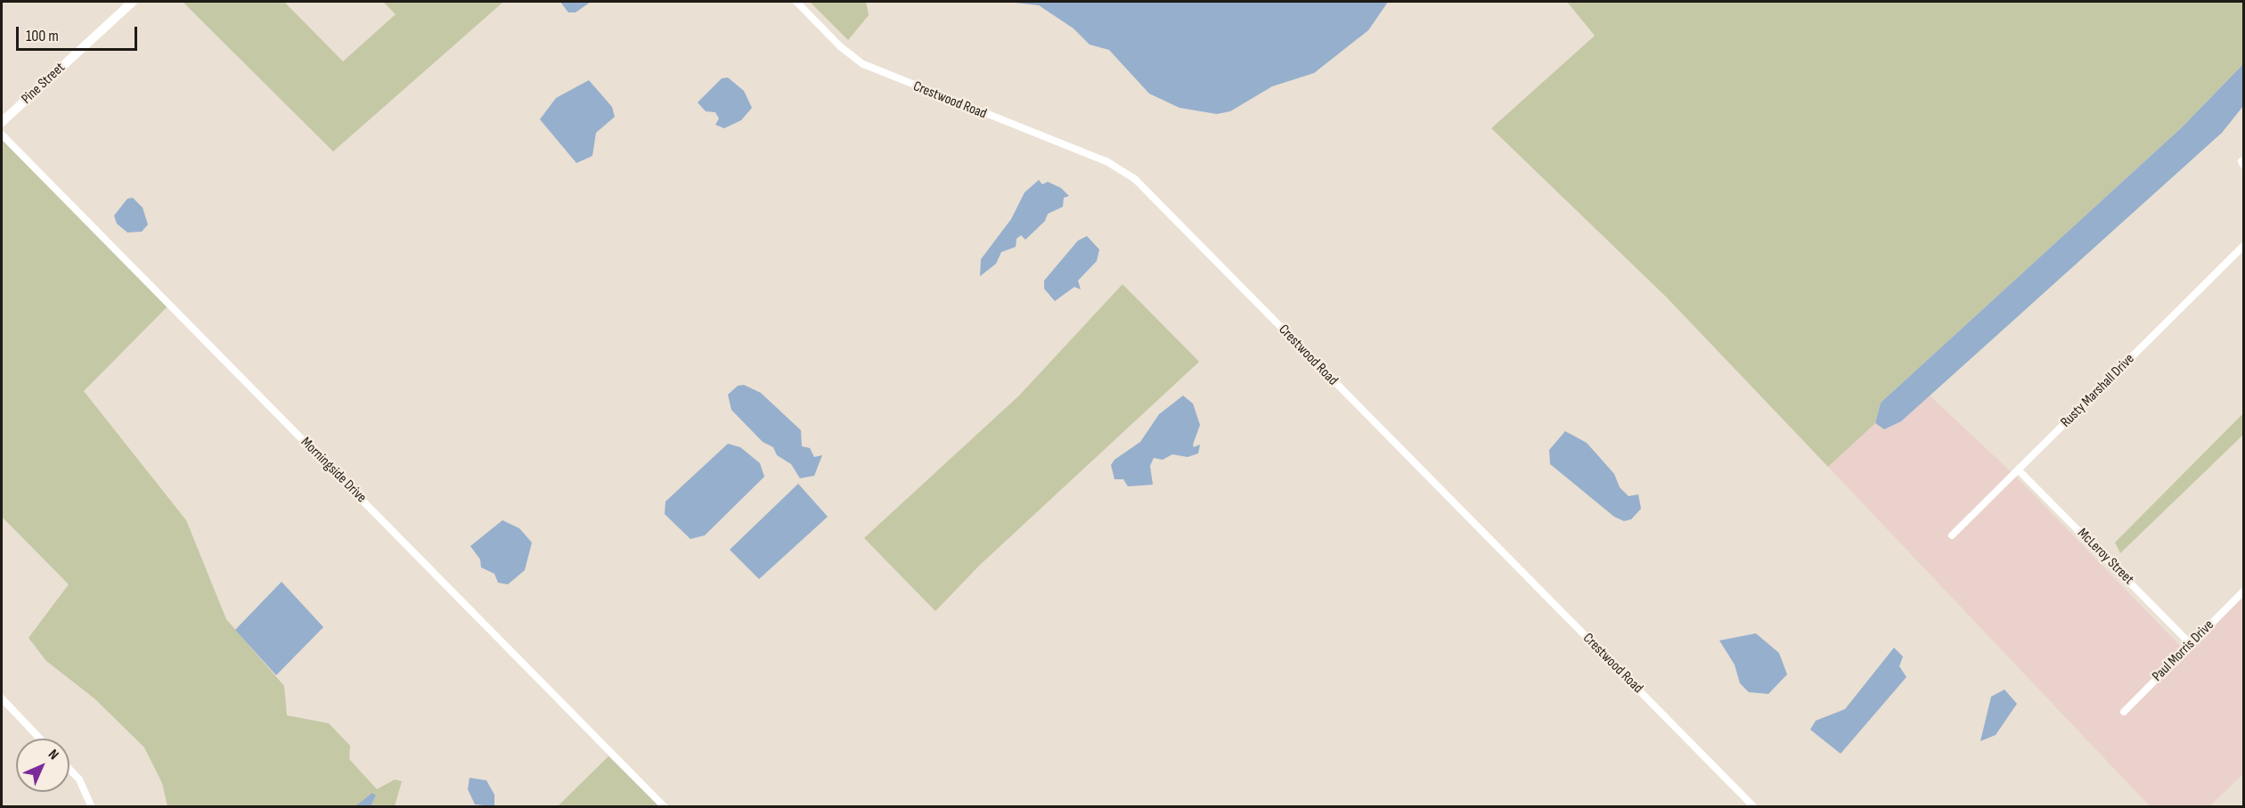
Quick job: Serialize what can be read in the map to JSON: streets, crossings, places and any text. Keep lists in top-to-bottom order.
{
  "streets": {
    "main road": ["Pine Street"],
    "street": [
      "Crestwood Road",
      "Rusty Marshall Drive",
      "Morningside Drive",
      "McLeroy Street",
      "Paul Morris Drive"
    ]
  },
  "crossings": [
    ["Rusty Marshall Drive", "McLeroy Street"],
    ["McLeroy Street", "Paul Morris Drive"]
  ],
  "scale_bar": "100 m",
  "north": "top right"
}
